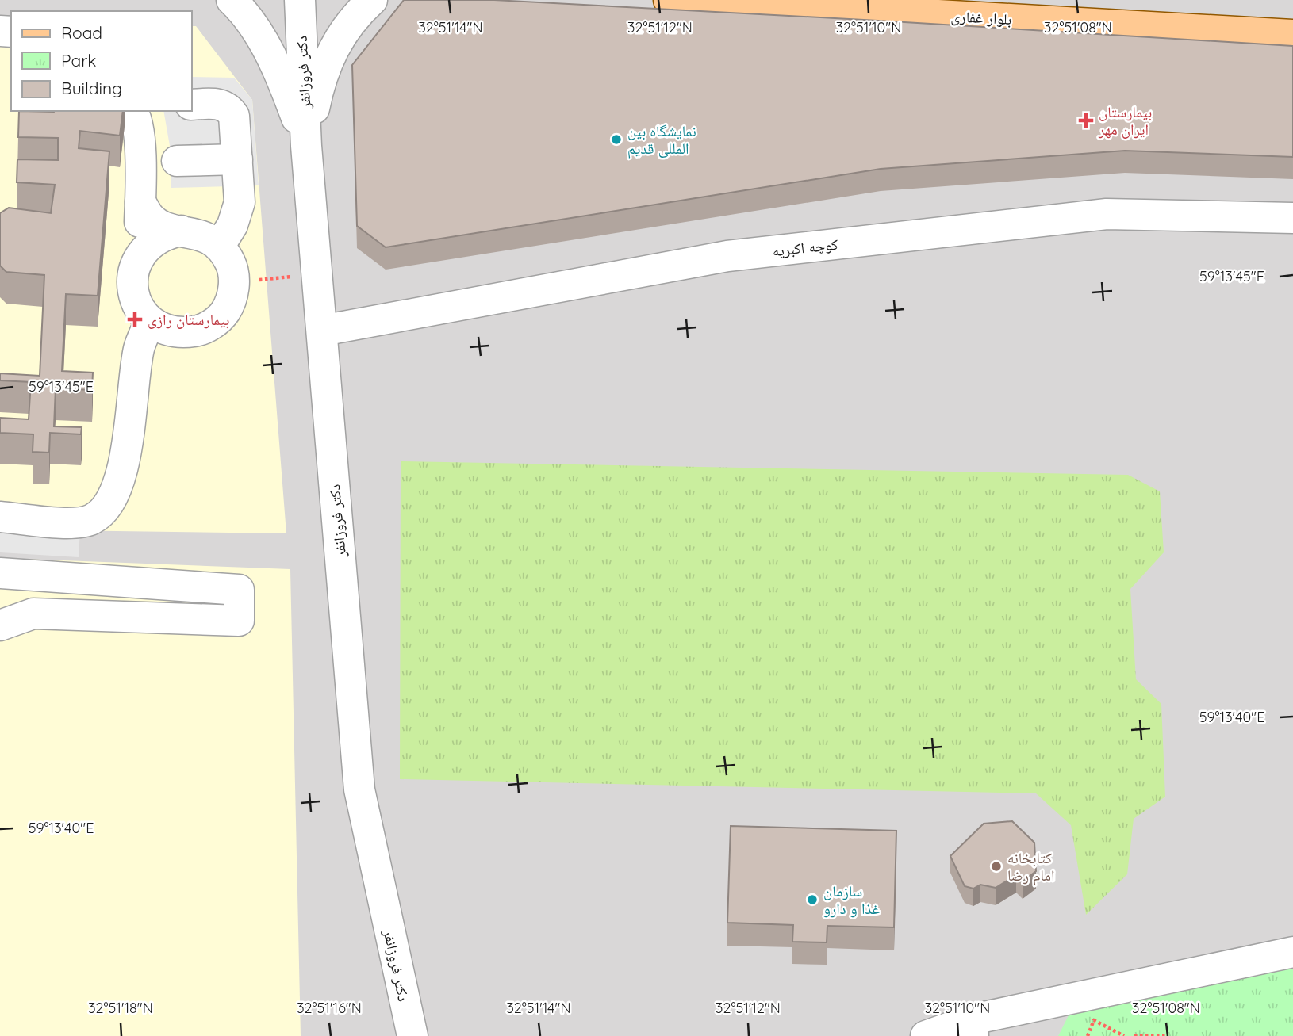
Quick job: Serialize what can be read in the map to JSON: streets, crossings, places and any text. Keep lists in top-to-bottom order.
{
  "streets": {
    "main road": ["بلوار غفاری"],
    "street": ["دکتر فروزانفر", "کوچه اکبریه"]
  },
  "crossings": [
    ["دکتر فروزانفر", "کوچه اکبریه"]
  ],
  "places": {
    "health": ["بیمارستان ایران مهر", "بیمارستان رازی"],
    "other": ["نمایشگاه بین المللی قدیم", "کتابخانه امام رضا", "سازمان غذا و دارو"]
  },
  "legend": ["Road", "Park", "Building"],
  "coordinates": [
    "32°51'14\"N",
    "32°51'12\"N",
    "32°51'10\"N",
    "32°51'08\"N",
    "59°13'45\"E",
    "59°13'40\"E",
    "32°51'18\"N",
    "32°51'16\"N"
  ]
}
